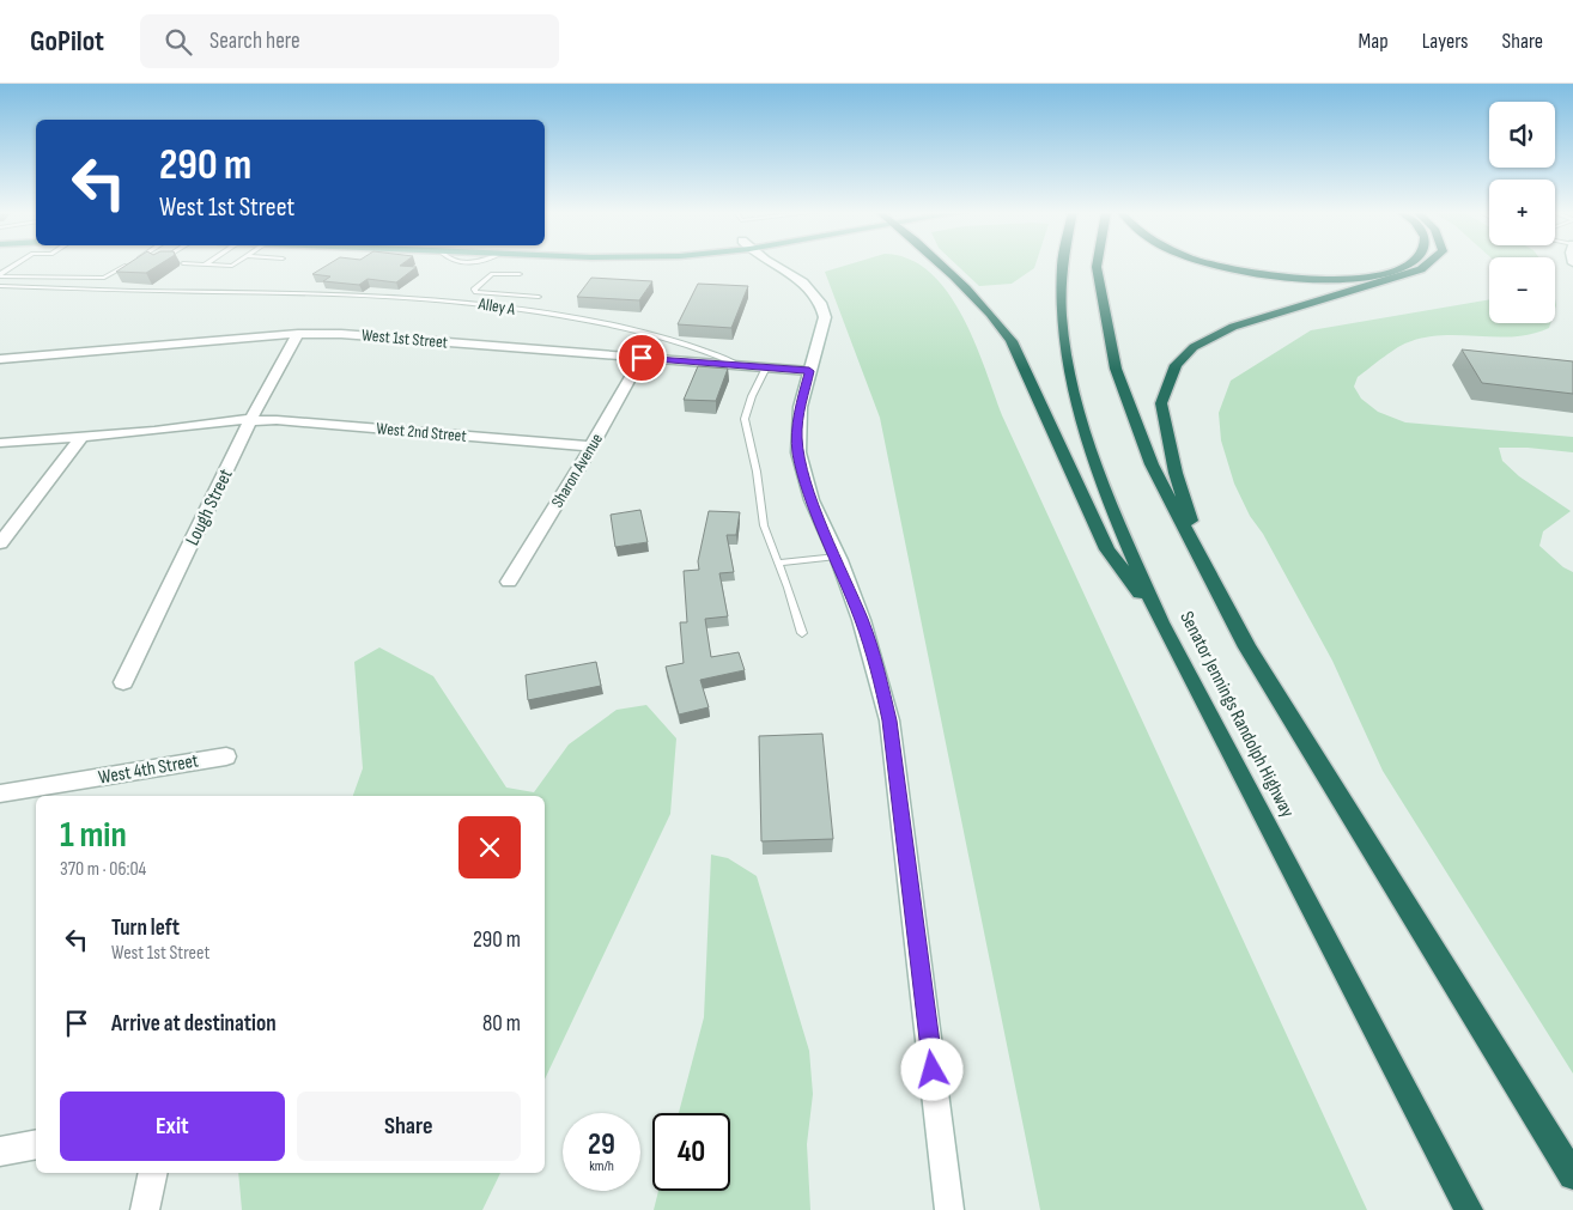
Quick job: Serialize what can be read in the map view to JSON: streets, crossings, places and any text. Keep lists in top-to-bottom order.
{
  "streets": {
    "highway": ["Senator Jennings Randolph Highway"],
    "street": [
      "West 1st Street",
      "West 2nd Street",
      "Sharon Avenue",
      "Lough Street",
      "West 4th Street"
    ],
    "lane": ["Alley A"]
  },
  "crossings": [
    ["Alley A", "West 1st Street"],
    ["West 1st Street", "Sharon Avenue"],
    ["West 1st Street", "Lough Street"],
    ["West 2nd Street", "Sharon Avenue"],
    ["West 2nd Street", "Lough Street"]
  ],
  "page": {
    "header": "GoPilot",
    "search": "Search here",
    "nav": ["Map", "Layers", "Share"],
    "map_buttons": ["+", "−"],
    "turn": ["290 m", "West 1st Street"],
    "heading": ["1 min", "370 m · 06:04"],
    "list": [
      {
        "name": "Turn left",
        "note": "West 1st Street",
        "value": "290 m"
      },
      {
        "name": "Arrive at destination",
        "value": "80 m"
      }
    ],
    "buttons": ["Exit", "Share"],
    "speed": "29 km/h",
    "limit": "40"
  }
}
